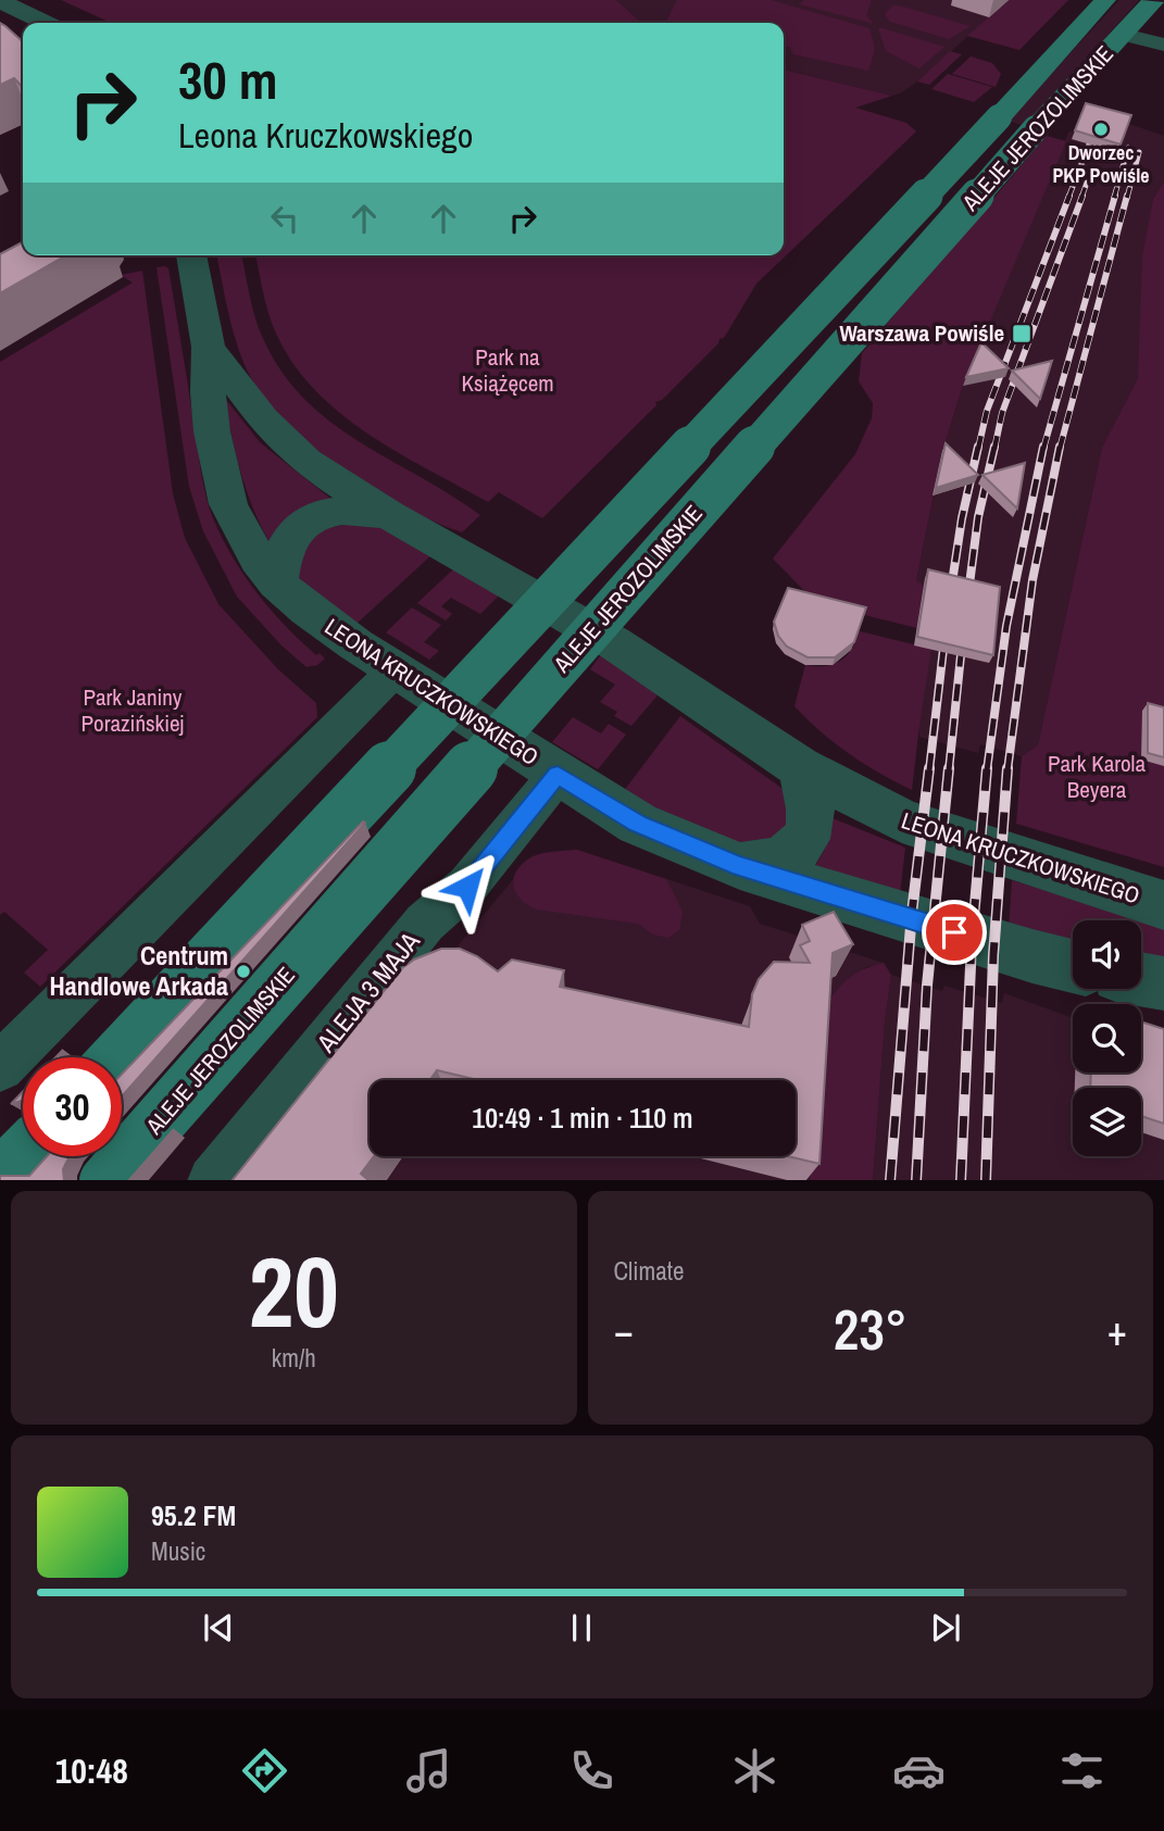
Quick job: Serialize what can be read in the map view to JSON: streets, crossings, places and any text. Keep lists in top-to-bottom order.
{
  "streets": {
    "main road": ["ALEJE JEROZOLIMSKIE"],
    "street": ["LEONA KRUCZKOWSKIEGO", "ALEJA 3 MAJA"]
  },
  "crossings": [
    ["LEONA KRUCZKOWSKIEGO", "ALEJA 3 MAJA"]
  ],
  "parks": ["Park na Książęcem", "Park Janiny Porazińskiej", "Park Karola Beyera"],
  "places": {
    "other": ["Dworzec PKP Powiśle", "Centrum Handlowe Arkada"],
    "transit": ["Warszawa Powiśle"]
  },
  "page": {
    "turn": ["30 m", "Leona Kruczkowskiego"],
    "limit": "30",
    "trip": "10:49 · 1 min · 110 m",
    "tile": [
      ["20", "km/h"],
      "Climate"
    ],
    "heat": ["−", "23°", "+"],
    "song": ["95.2 FM", "Music"],
    "tabs": "10:48"
  }
}
